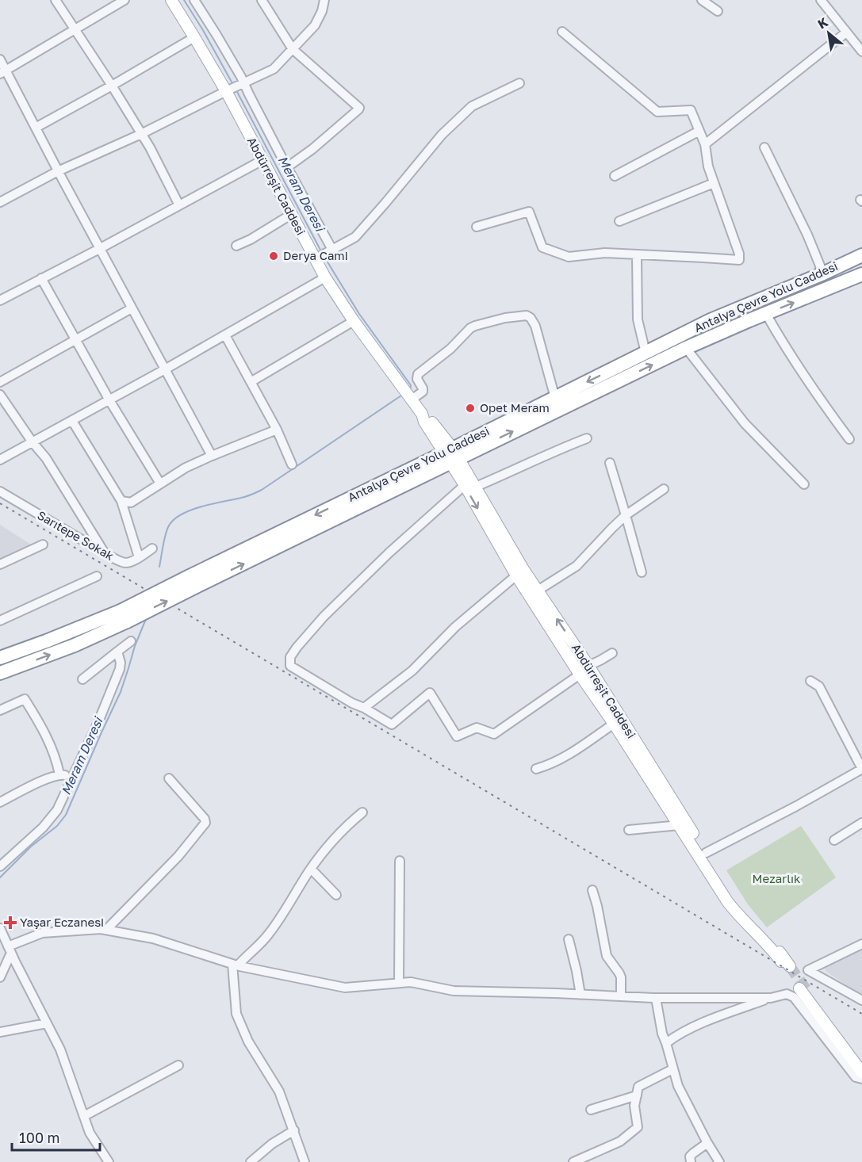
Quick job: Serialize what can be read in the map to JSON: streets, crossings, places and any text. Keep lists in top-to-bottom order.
{
  "streets": {
    "highway": ["Antalya Çevre Yolu Caddesi"],
    "main road": ["Abdürreşit Caddesi"],
    "street": ["Sarıtepe Sokak"]
  },
  "crossings": [
    ["Abdürreşit Caddesi", "Antalya Çevre Yolu Caddesi"]
  ],
  "water": ["Meram Deresi"],
  "parks": ["Mezarlık"],
  "places": {
    "other": ["Derya Cami", "Opet Meram"],
    "health": ["Yaşar Eczanesi"]
  },
  "scale_bar": "100 m",
  "north": "top left"
}
